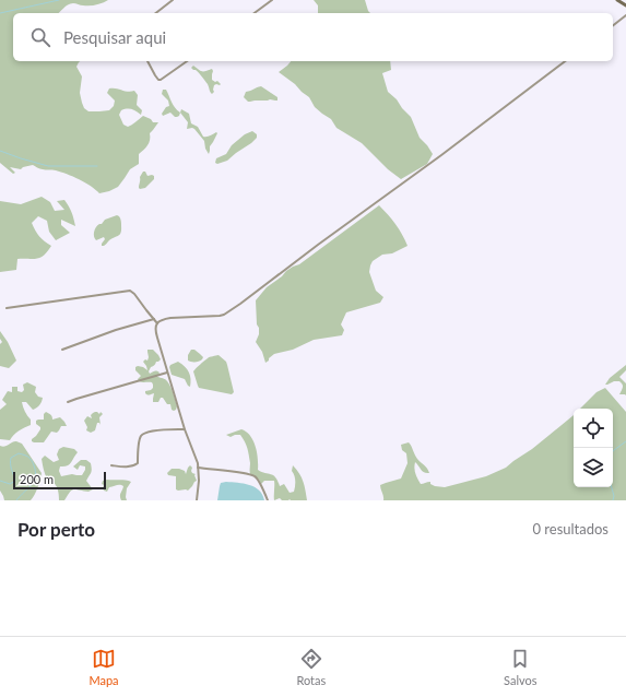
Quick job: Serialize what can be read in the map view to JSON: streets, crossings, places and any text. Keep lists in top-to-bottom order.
{
  "scale_bar": "200 m",
  "page": {
    "search": "Pesquisar aqui",
    "scale": "200 m",
    "heading": ["Por perto", "0 resultados"],
    "nav": ["Mapa", "Rotas", "Salvos"]
  }
}
